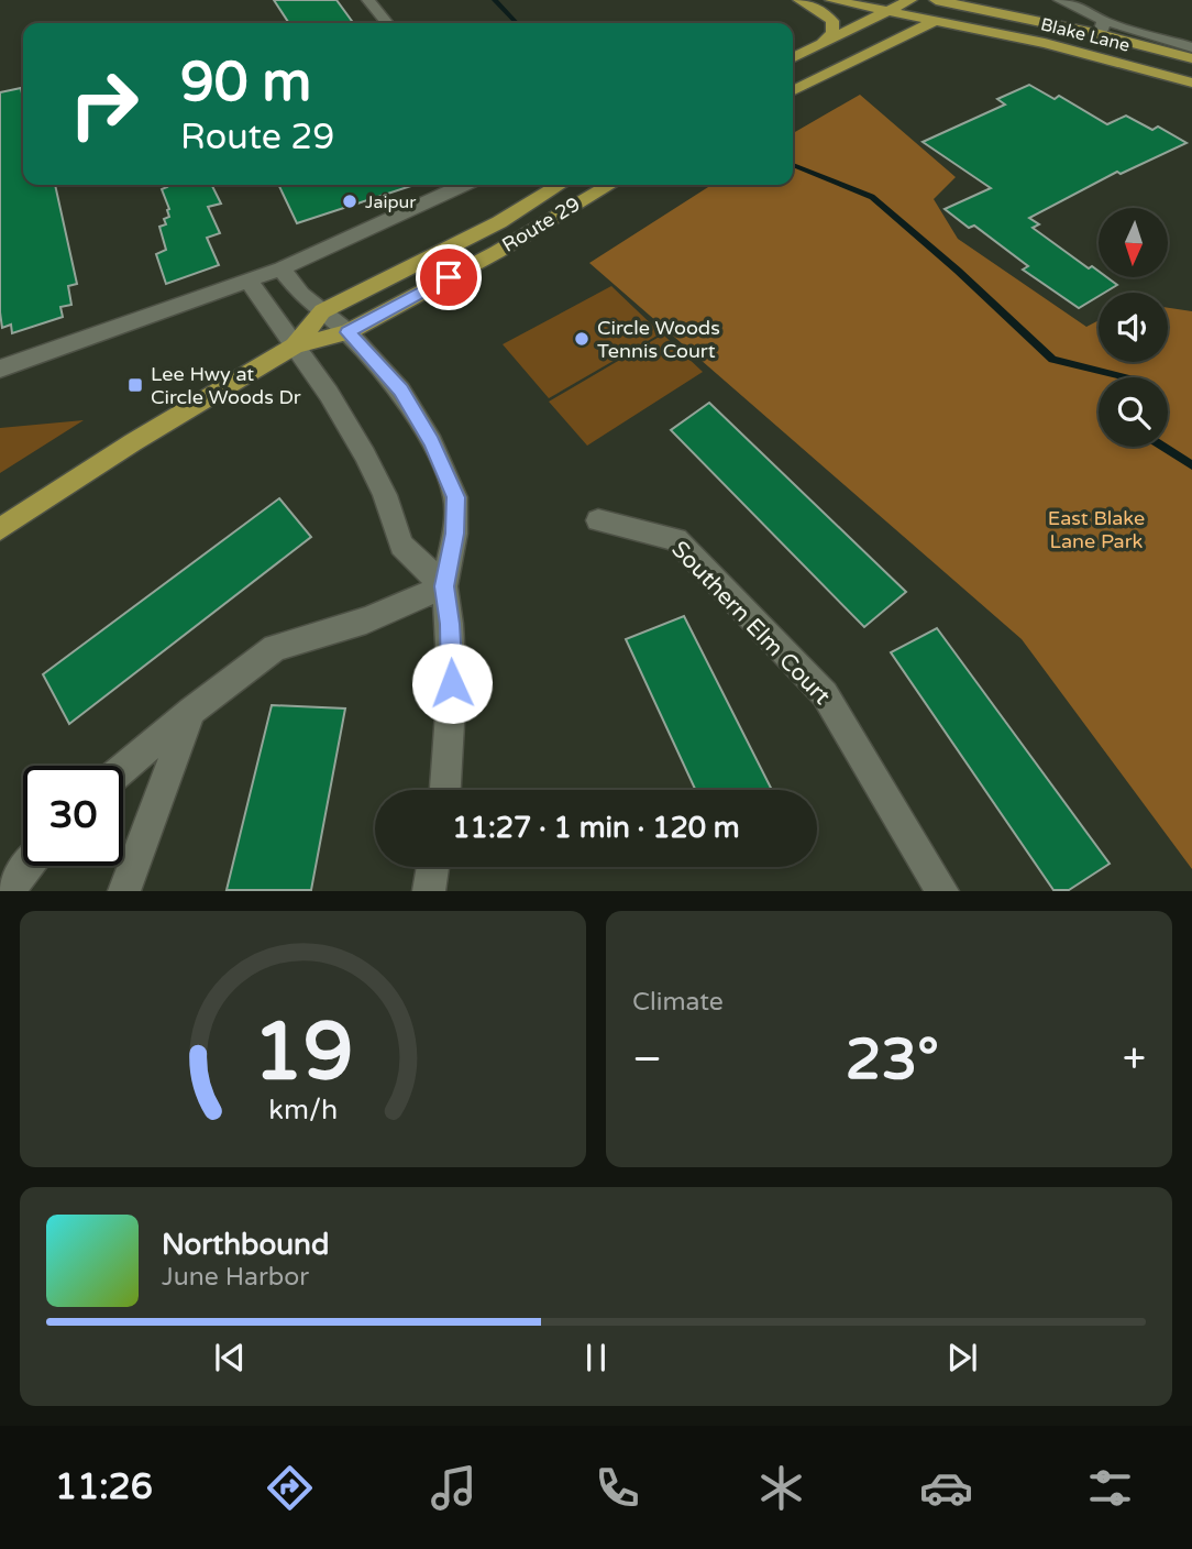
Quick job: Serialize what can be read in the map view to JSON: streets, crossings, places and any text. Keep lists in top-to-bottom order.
{
  "streets": {
    "main road": ["Blake Lane", "Route 29"],
    "street": ["Southern Elm Court"]
  },
  "parks": ["East Blake Lane Park"],
  "places": {
    "other": ["Jaipur", "Circle Woods Tennis Court"],
    "transit": ["Lee Hwy at Circle Woods Dr"]
  },
  "north": "bottom",
  "page": {
    "turn": ["90 m", "Route 29"],
    "limit": "30",
    "trip": "11:27 · 1 min · 120 m",
    "tile": "Climate",
    "heat": ["−", "23°", "+"],
    "song": ["Northbound", "June Harbor"],
    "tabs": "11:26",
    "gauge": ["19", "km/h"]
  }
}
